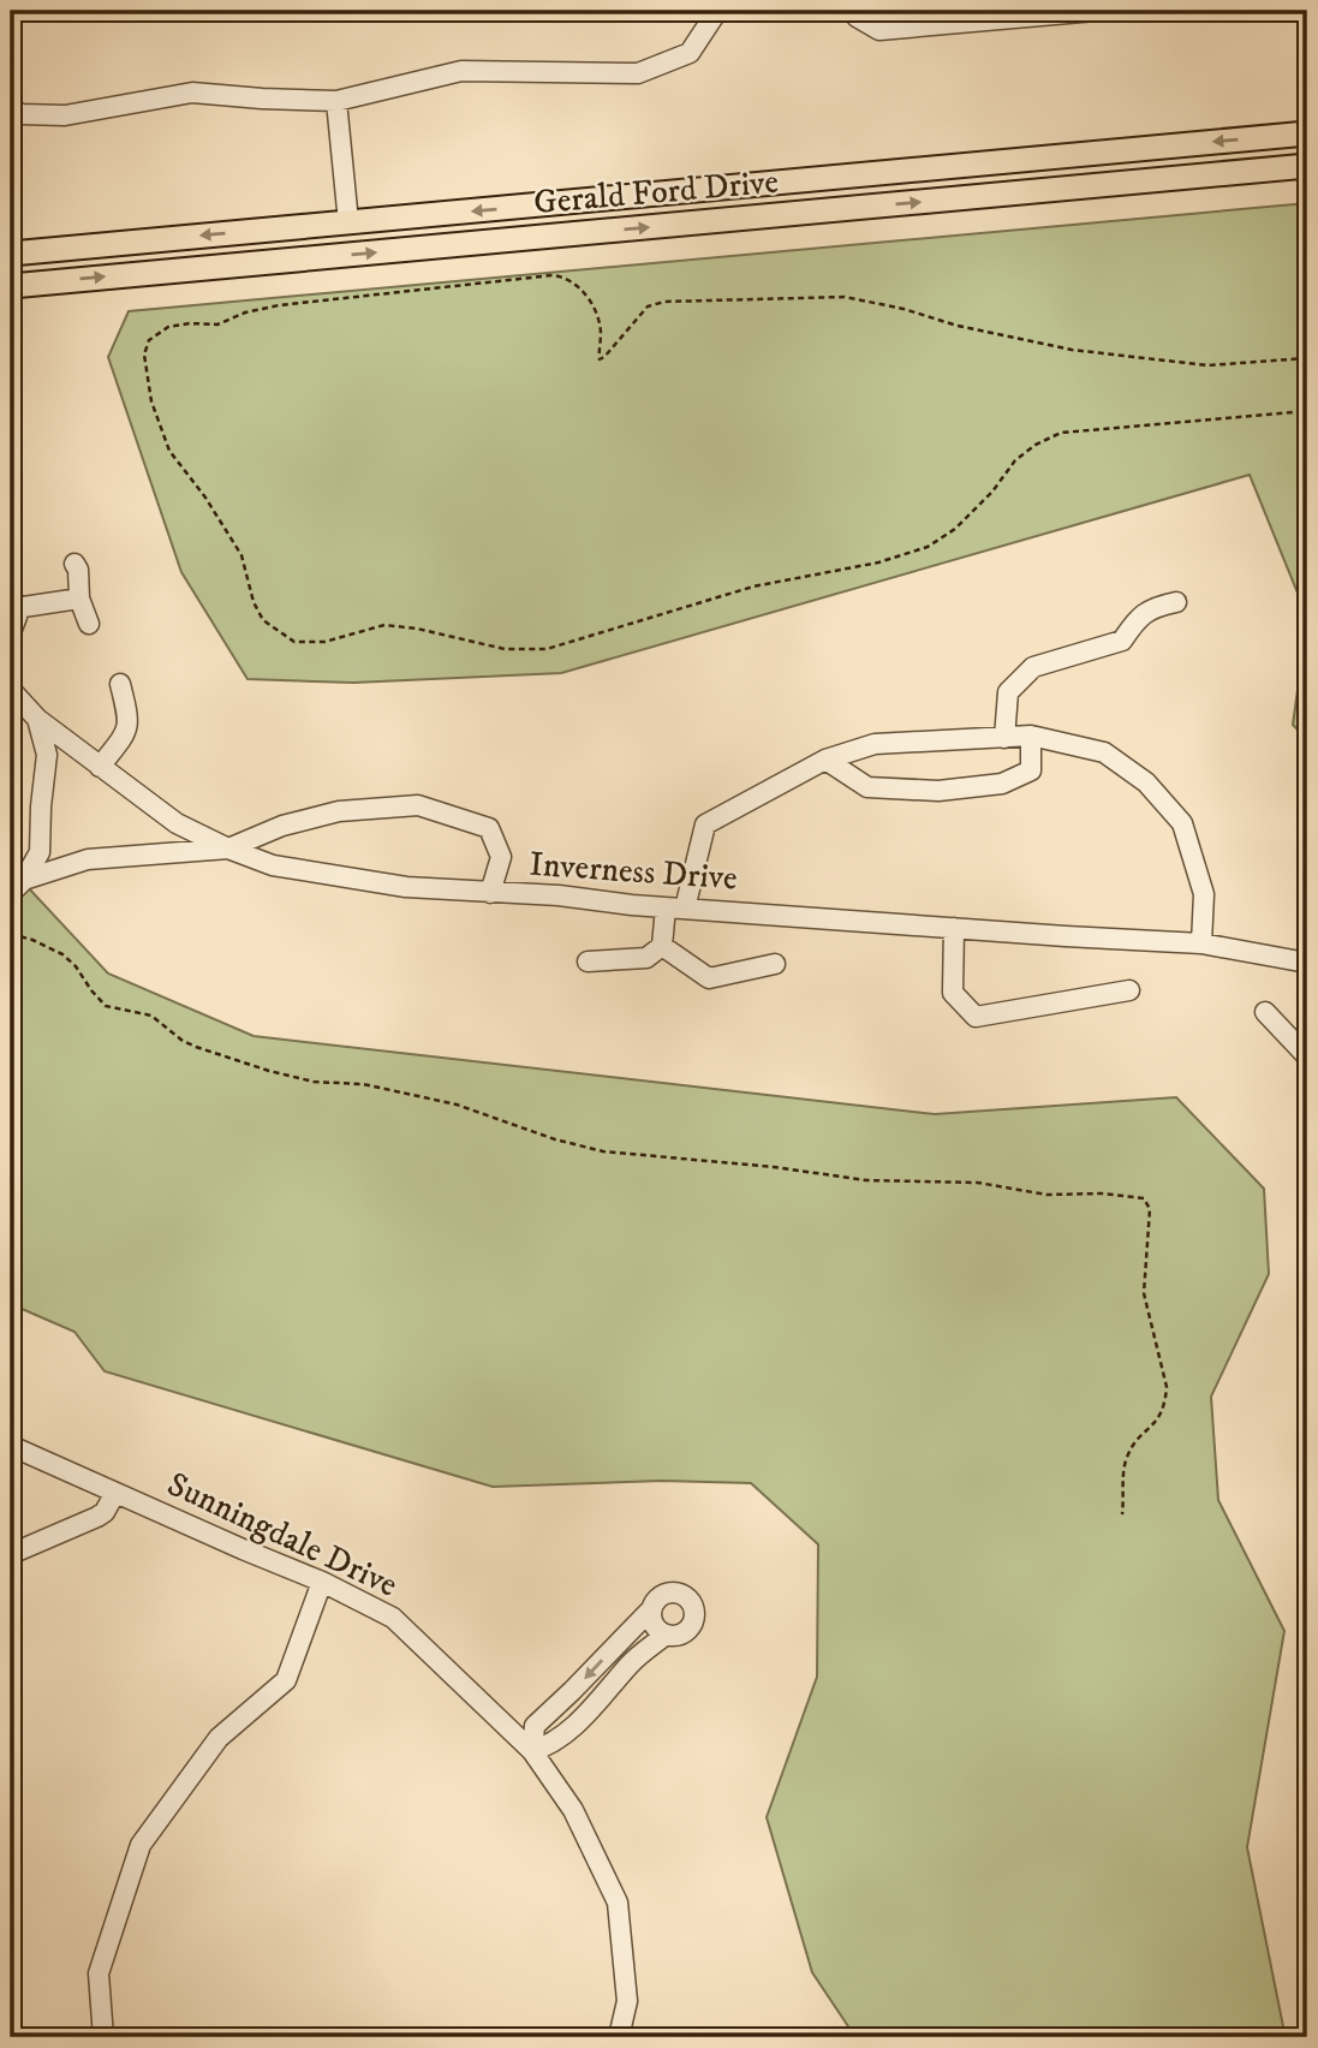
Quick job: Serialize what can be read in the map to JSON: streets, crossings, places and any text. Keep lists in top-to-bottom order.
{
  "streets": {
    "main road": ["Gerald Ford Drive"],
    "street": ["Inverness Drive", "Sunningdale Drive"]
  }
}
